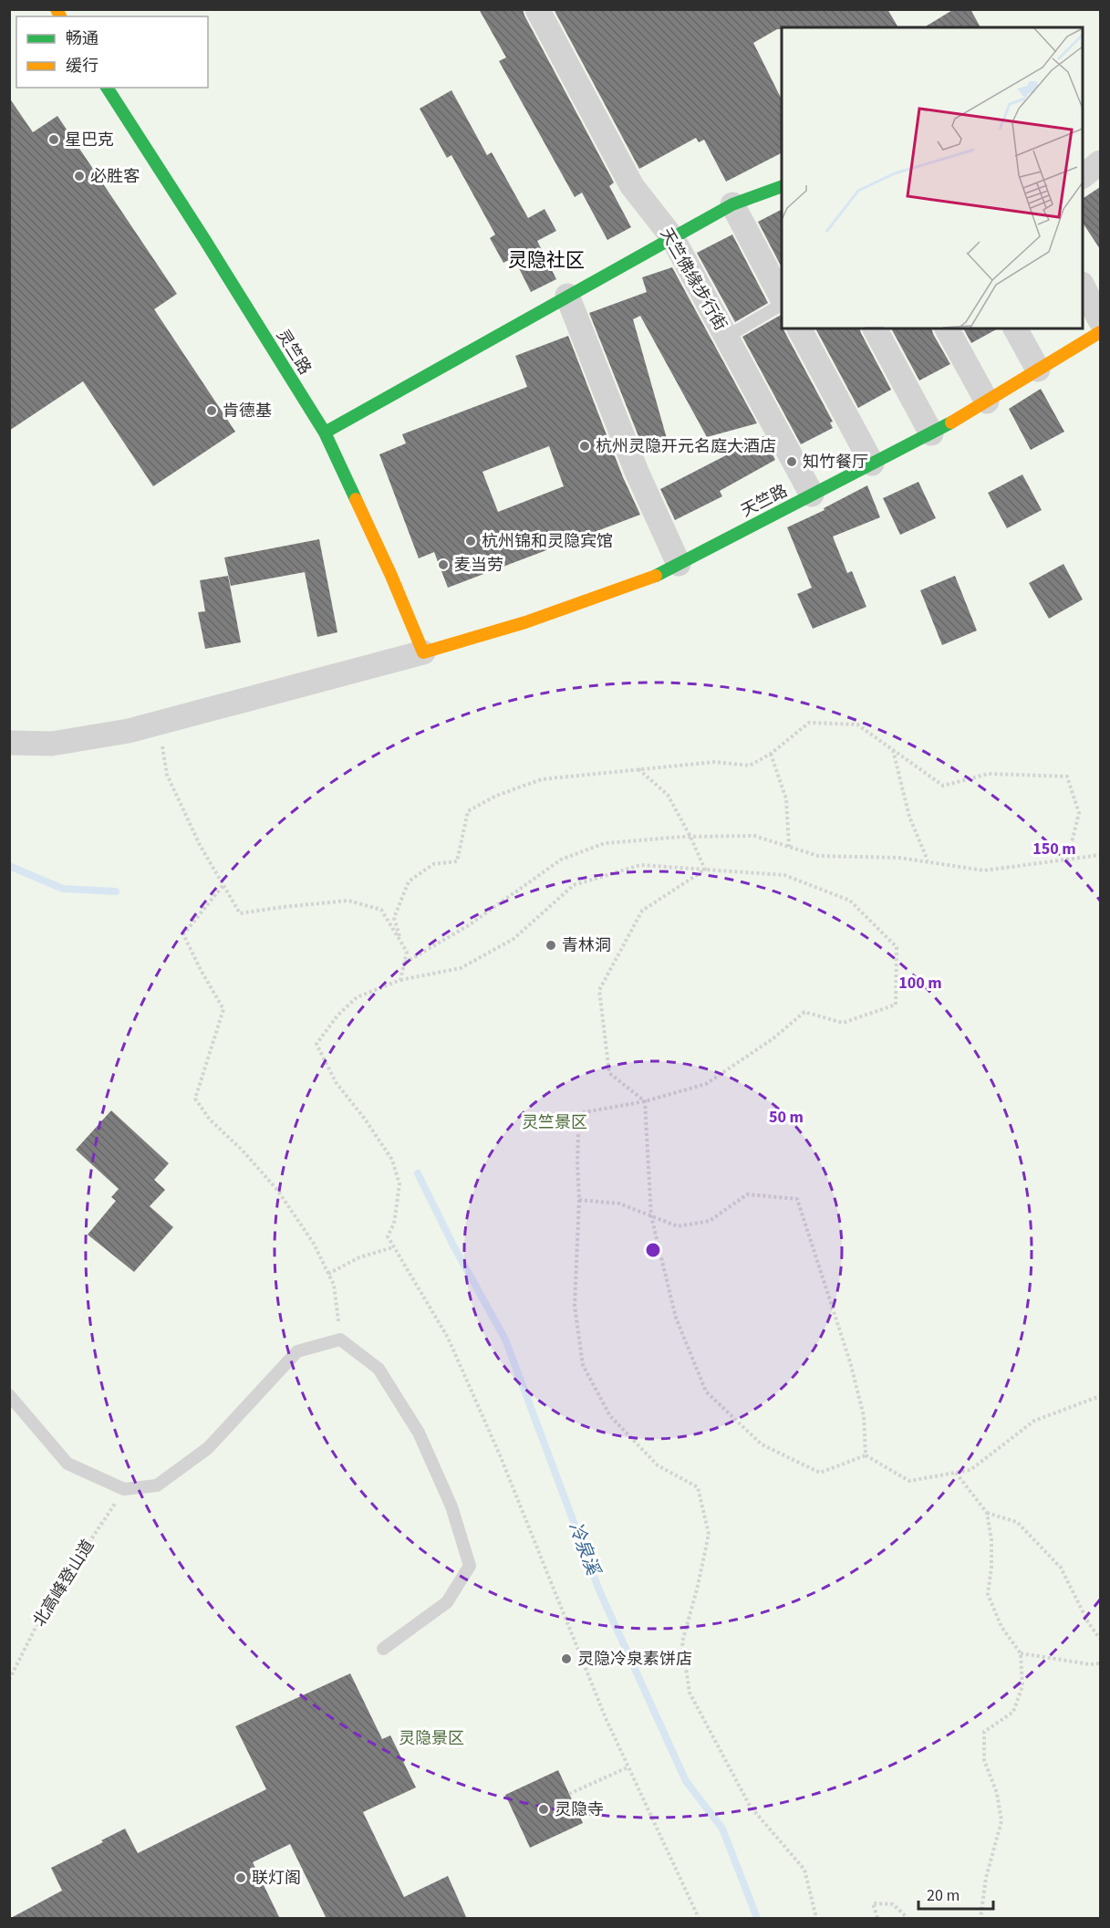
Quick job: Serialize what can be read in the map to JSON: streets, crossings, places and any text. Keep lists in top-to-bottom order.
{
  "streets": {
    "street": ["天竺佛缘步行街", "灵竺路", "天竺路"],
    "path": ["北高峰登山道"]
  },
  "crossings": [
    ["天竺佛缘步行街", "天竺路"],
    ["灵竺路", "天竺路"]
  ],
  "districts": ["灵隐社区"],
  "water": ["冷泉溪"],
  "parks": ["灵竺景区", "灵隐景区"],
  "places": [
    "星巴克",
    "必胜客",
    "肯德基",
    "杭州灵隐开元名庭大酒店",
    "知竹餐厅",
    "杭州锦和灵隐宾馆",
    "麦当劳",
    "青林洞",
    "灵隐冷泉素饼店",
    "灵隐寺",
    "联灯阁"
  ],
  "legend": ["畅通", "缓行"],
  "scale_bar": "20 m",
  "rings": ["150 m", "100 m", "50 m"]
}
